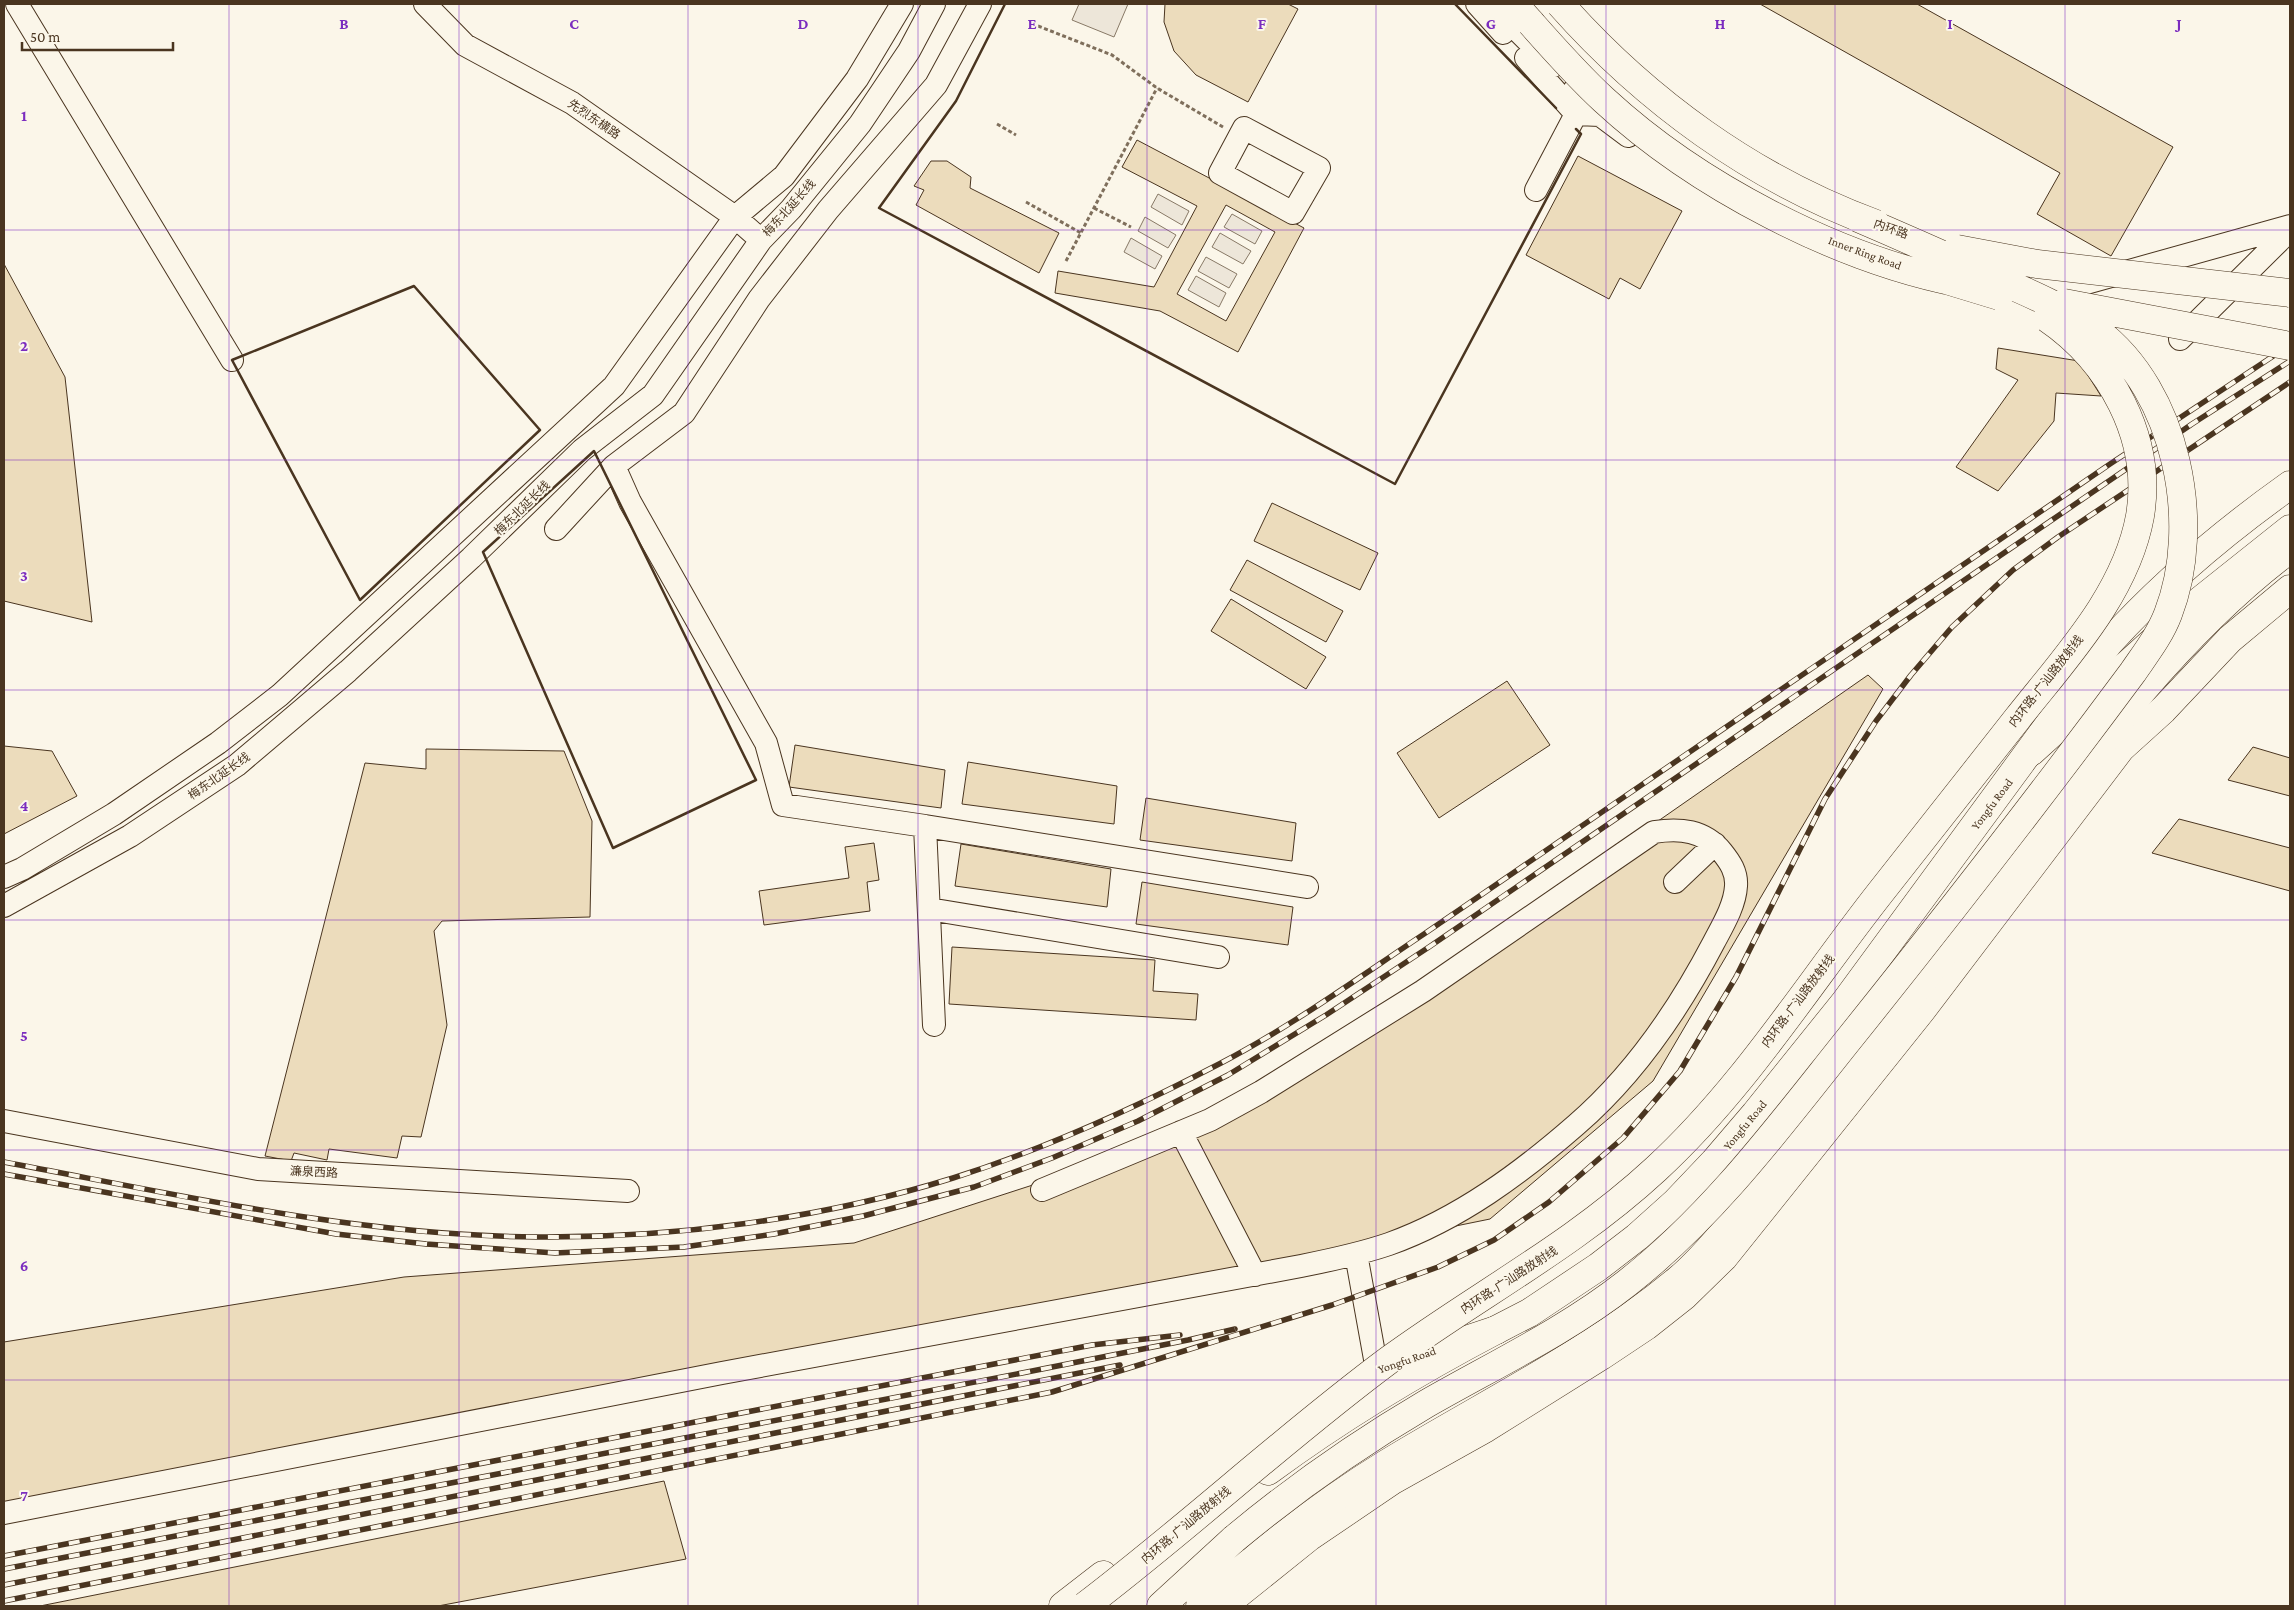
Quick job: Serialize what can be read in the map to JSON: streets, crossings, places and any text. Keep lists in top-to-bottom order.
{
  "streets": {
    "main road": [
      "内环路",
      "Inner Ring Road",
      "内环路-广汕路放射线",
      "Yongfu Road"
    ],
    "street": ["先烈东横路", "梅东北延长线", "濂泉西路"]
  },
  "crossings": [
    ["先烈东横路", "梅东北延长线"],
    ["Inner Ring Road", "内环路-广汕路放射线"]
  ],
  "scale_bar": "50 m",
  "grid": {
    "columns": [
      "B",
      "C",
      "D",
      "E",
      "F",
      "G",
      "H",
      "I",
      "J"
    ],
    "rows": [
      "1",
      "2",
      "3",
      "4",
      "5",
      "6",
      "7"
    ]
  }
}
